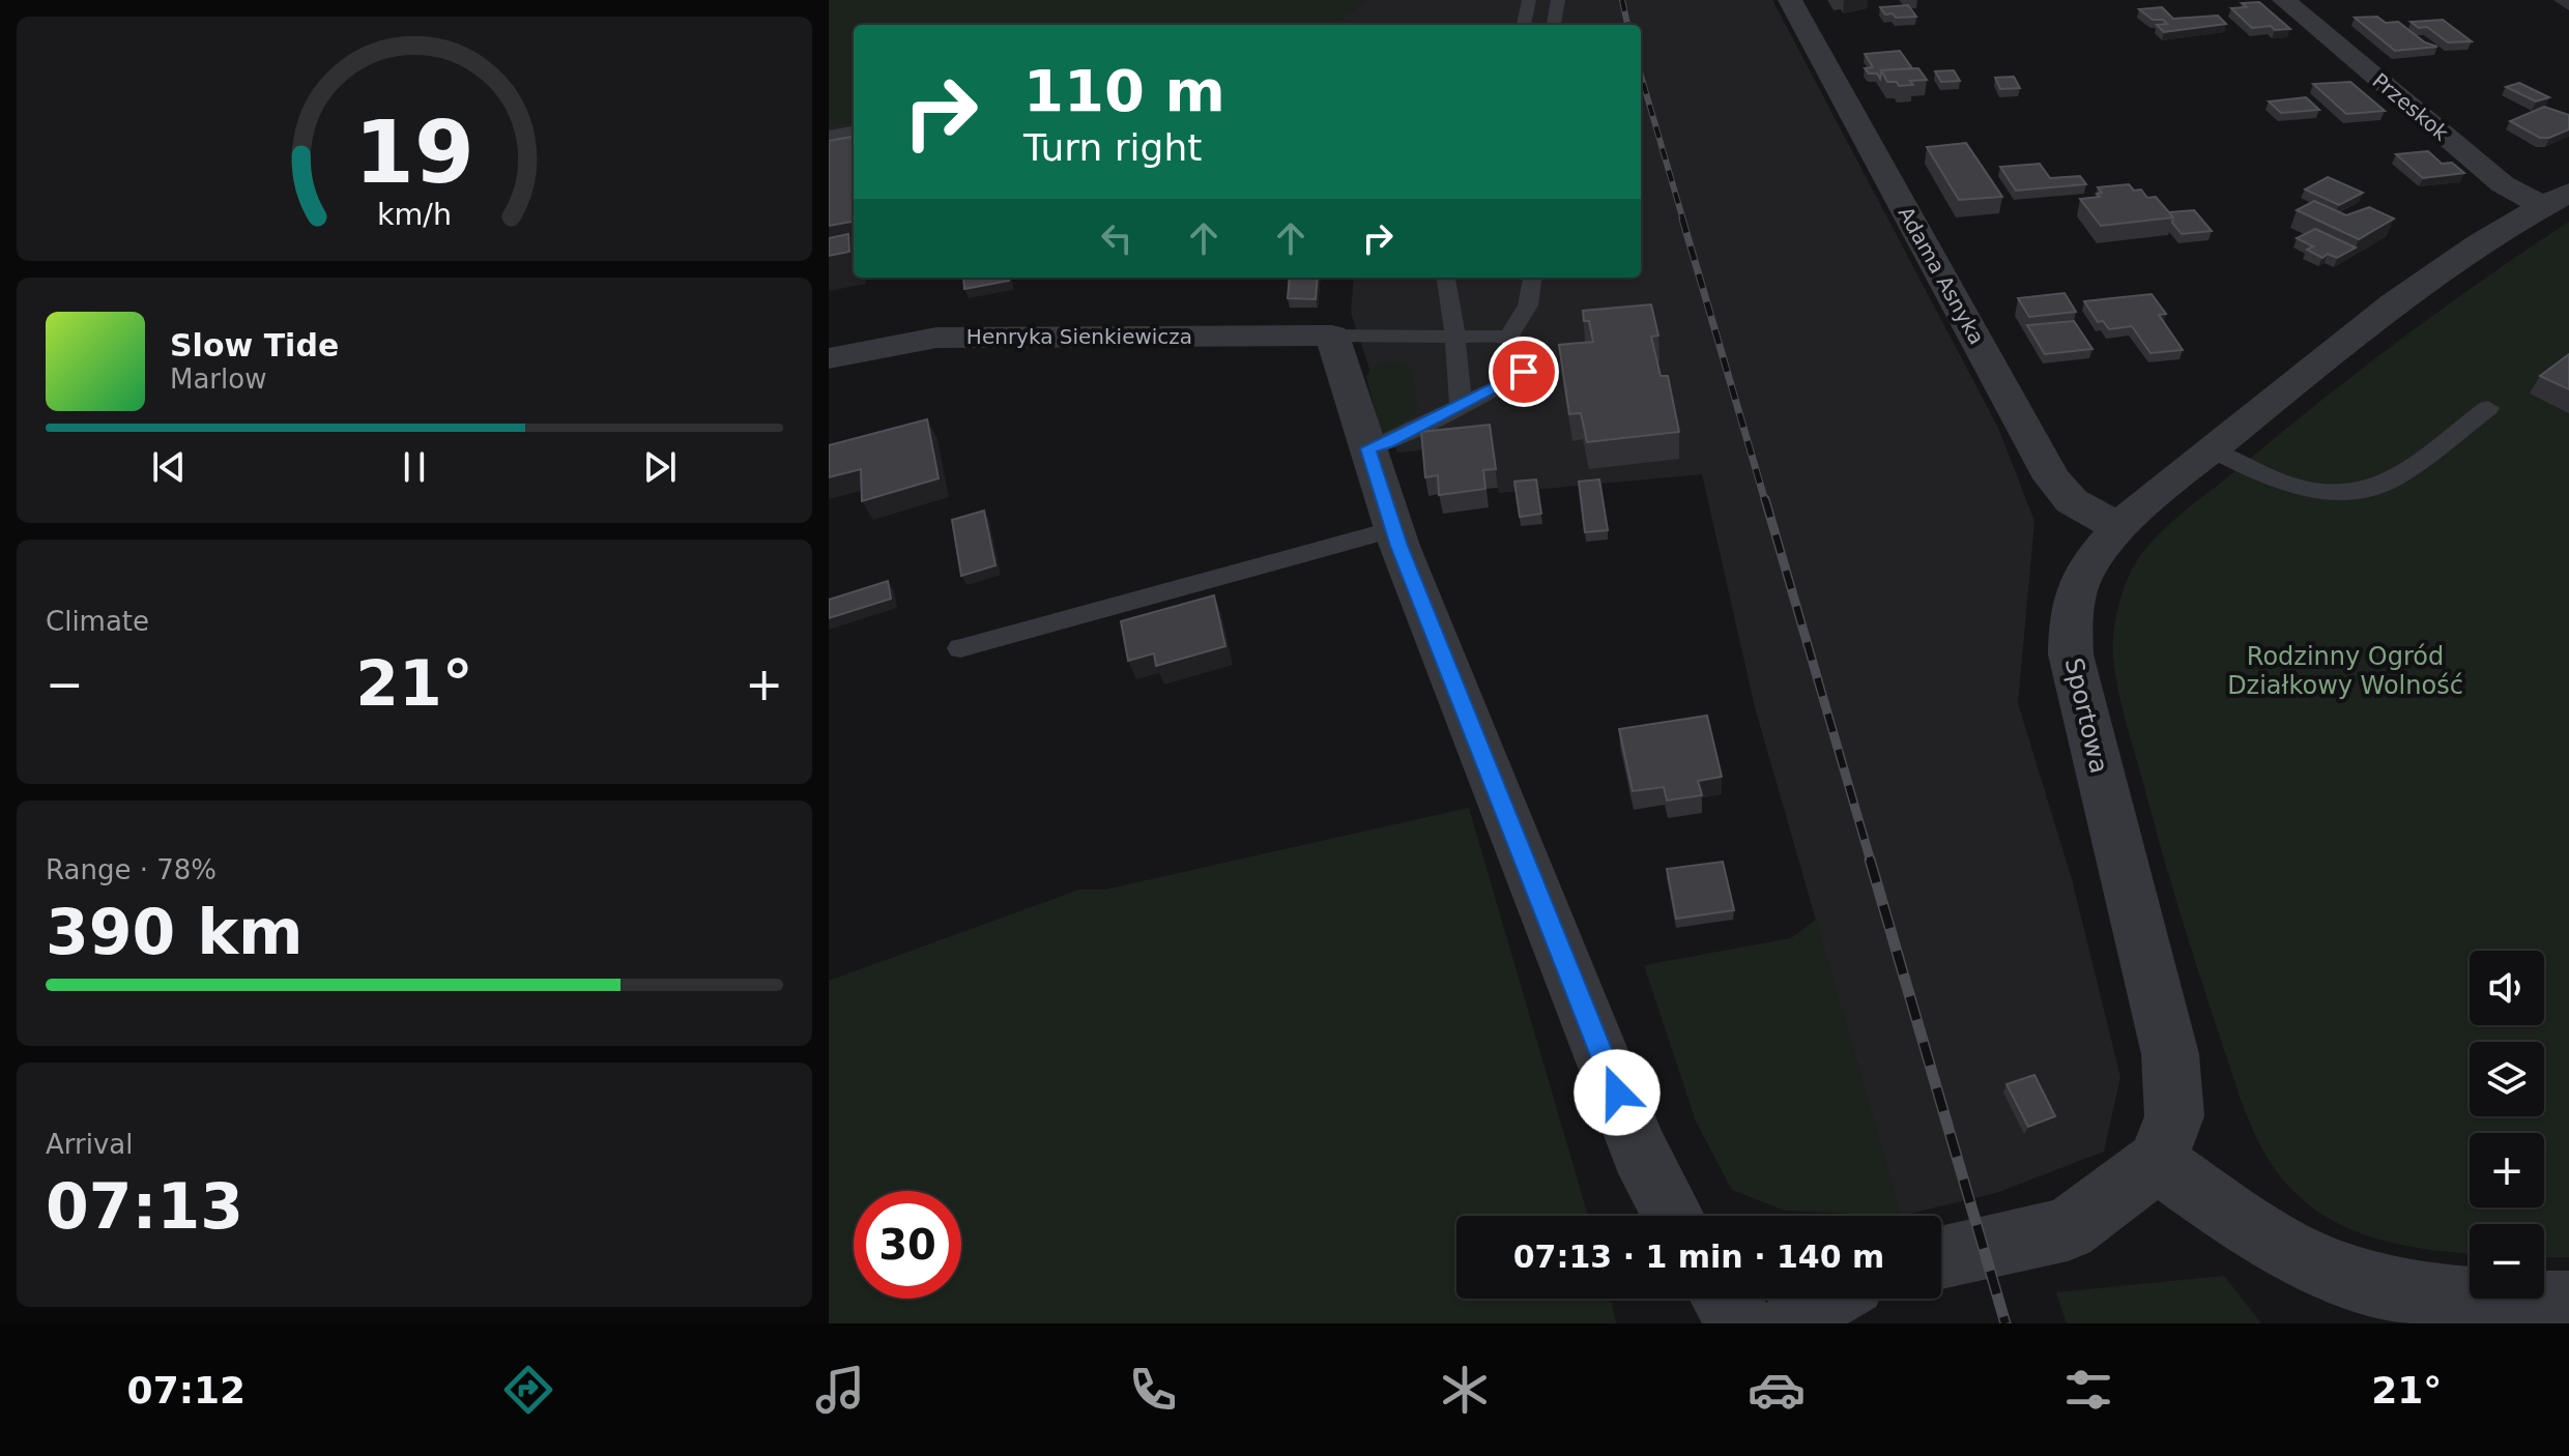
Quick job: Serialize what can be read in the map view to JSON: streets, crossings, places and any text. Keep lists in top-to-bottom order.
{
  "streets": {
    "street": [
      "Przeskok",
      "Adama Asnyka",
      "Henryka Sienkiewicza",
      "Sportowa"
    ]
  },
  "crossings": [
    ["Przeskok", "Sportowa"],
    ["Adama Asnyka", "Sportowa"]
  ],
  "parks": ["Rodzinny Ogród Działkowy Wolność"],
  "page": {
    "turn": ["110 m", "Turn right"],
    "song": ["Slow Tide", "Marlow"],
    "tile": [
      "Climate",
      ["Range · 78%", "390 km"],
      ["Arrival", "07:13"]
    ],
    "heat": ["−", "21°", "+"],
    "map_buttons": ["+", "−"],
    "limit": "30",
    "trip": "07:13 · 1 min · 140 m",
    "tabs": ["07:12", "21°"],
    "gauge": ["19", "km/h"]
  }
}
